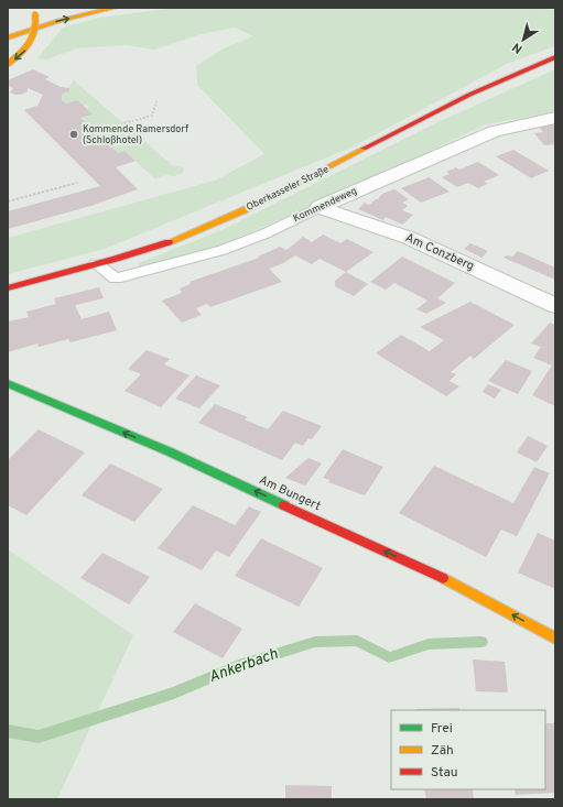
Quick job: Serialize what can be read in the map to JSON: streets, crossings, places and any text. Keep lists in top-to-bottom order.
{
  "streets": {
    "main road": ["Oberkasseler Straße", "Am Bungert"],
    "street": ["Kommendeweg", "Am Conzberg"]
  },
  "crossings": [
    ["Oberkasseler Straße", "Kommendeweg"],
    ["Kommendeweg", "Am Conzberg"]
  ],
  "one_way": ["Am Bungert"],
  "water": ["Ankerbach"],
  "places": ["Kommende Ramersdorf (Schloßhotel)"],
  "legend": ["Frei", "Zäh", "Stau"],
  "north": "bottom left"
}
